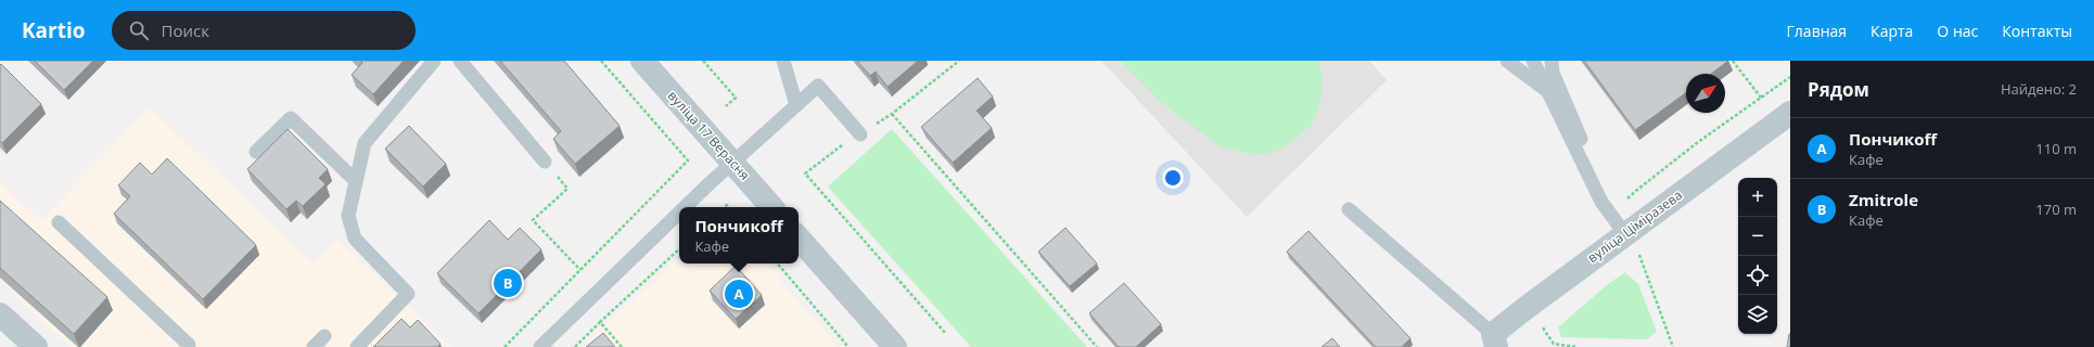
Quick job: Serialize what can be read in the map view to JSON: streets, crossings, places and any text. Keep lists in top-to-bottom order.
{
  "streets": {
    "street": ["вуліца 17 Верасня", "вуліца Ціміразева"]
  },
  "north": "top right",
  "page": {
    "header": "Kartio",
    "search": "Поиск",
    "nav": [
      "Главная",
      "Карта",
      "О нас",
      "Контакты"
    ],
    "heading": ["Рядом", "Найдено: 2"],
    "list": [
      {
        "mark": "A",
        "name": "Пончикoff",
        "note": "Кафе",
        "value": "110 m"
      },
      {
        "mark": "B",
        "name": "Zmitrole",
        "note": "Кафе",
        "value": "170 m"
      }
    ],
    "map_buttons": ["+", "−"],
    "popup": ["Пончикoff", "Кафе"],
    "pins": ["B", "A"]
  }
}
